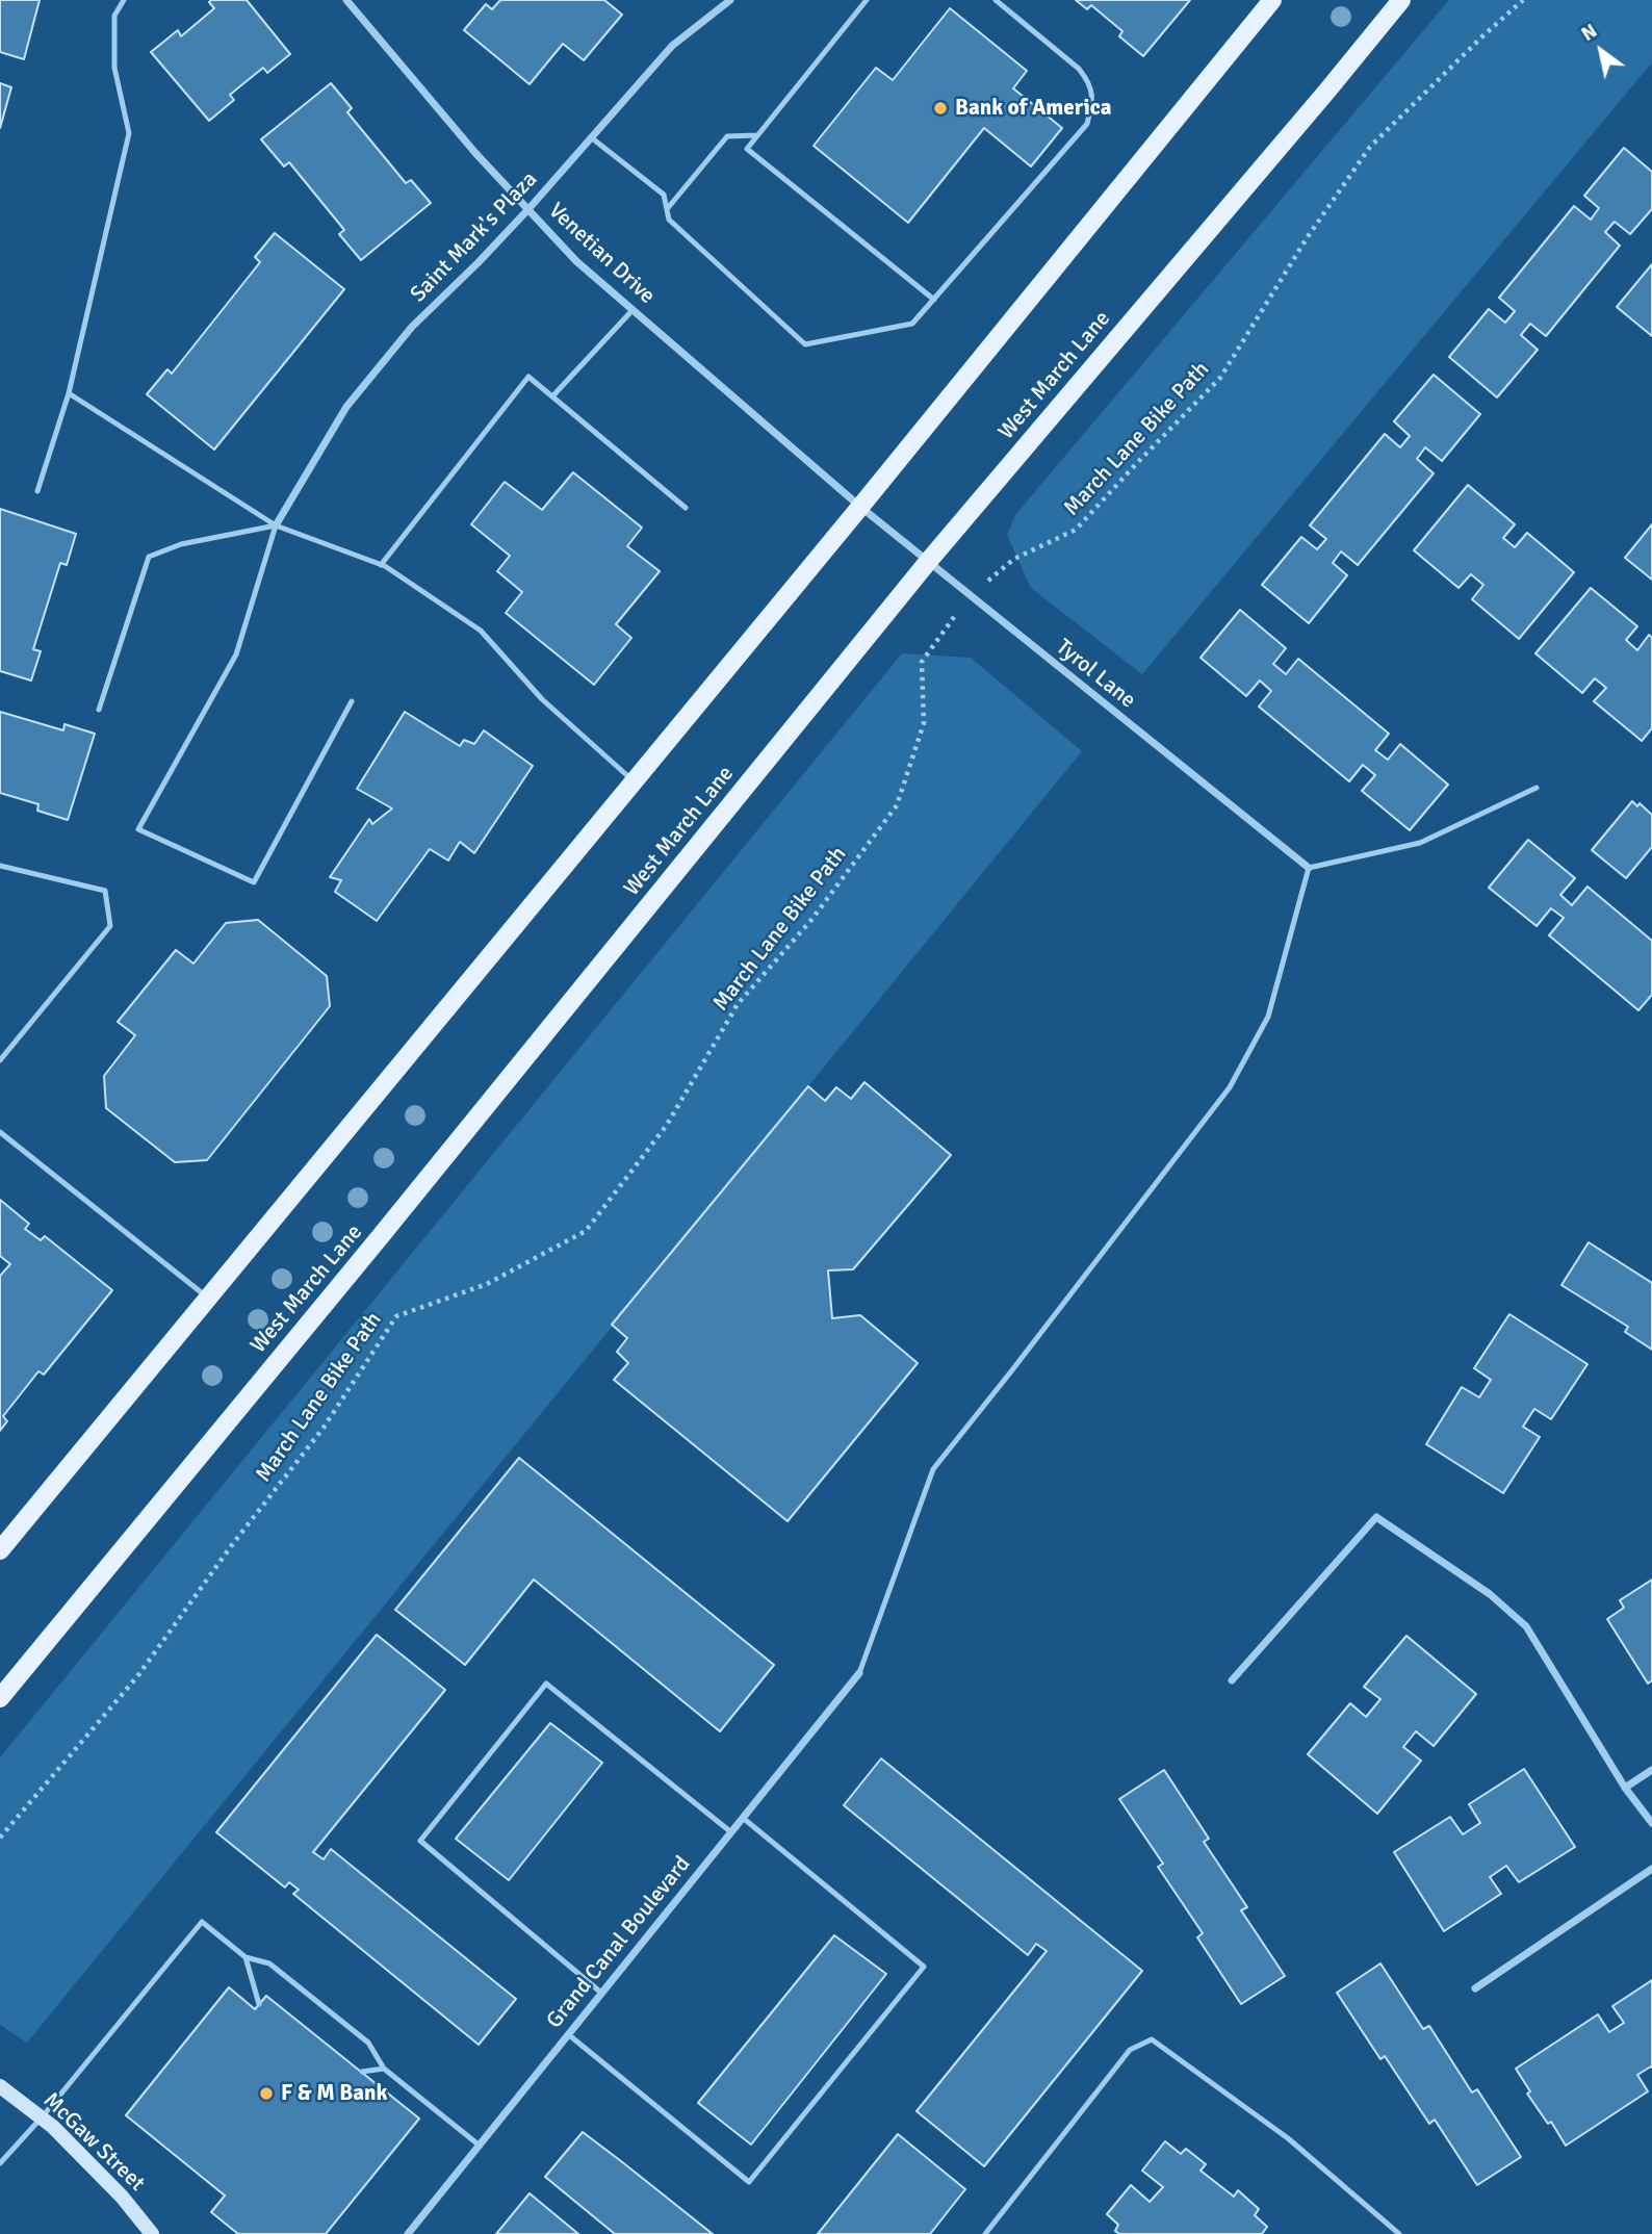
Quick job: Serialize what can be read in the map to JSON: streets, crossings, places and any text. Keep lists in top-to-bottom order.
{
  "streets": {
    "main road": ["West March Lane"],
    "street": [
      "Saint Mark's Plaza",
      "Venetian Drive",
      "Tyrol Lane",
      "Grand Canal Boulevard",
      "McGaw Street"
    ],
    "path": ["March Lane Bike Path"]
  },
  "crossings": [
    ["Saint Mark's Plaza", "Venetian Drive"],
    ["Venetian Drive", "Tyrol Lane"],
    ["West March Lane", "Tyrol Lane"],
    ["March Lane Bike Path", "Tyrol Lane"]
  ],
  "places": ["Bank of America", "F & M Bank"],
  "north": "top left"
}
